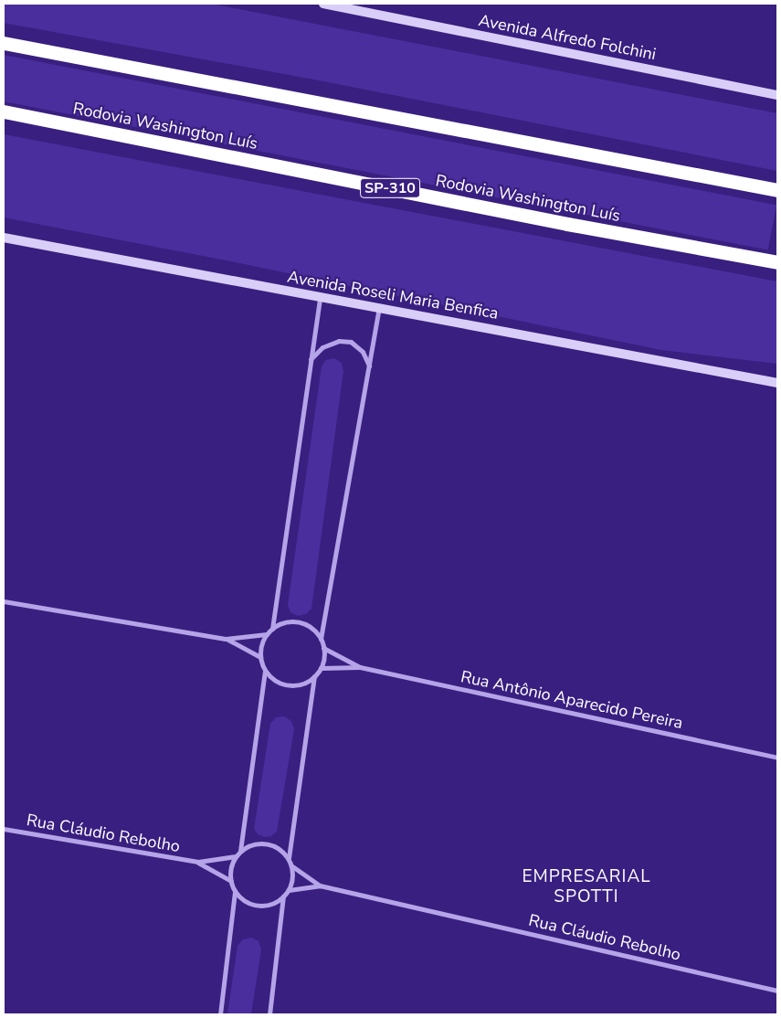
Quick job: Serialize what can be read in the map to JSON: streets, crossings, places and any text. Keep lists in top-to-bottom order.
{
  "streets": {
    "highway": ["Rodovia Washington Luís", "SP-310"],
    "main road": ["Avenida Alfredo Folchini", "Avenida Roseli Maria Benfica"],
    "street": ["Rua Antônio Aparecido Pereira", "Rua Cláudio Rebolho"]
  },
  "districts": ["EMPRESARIAL SPOTTI"]
}
